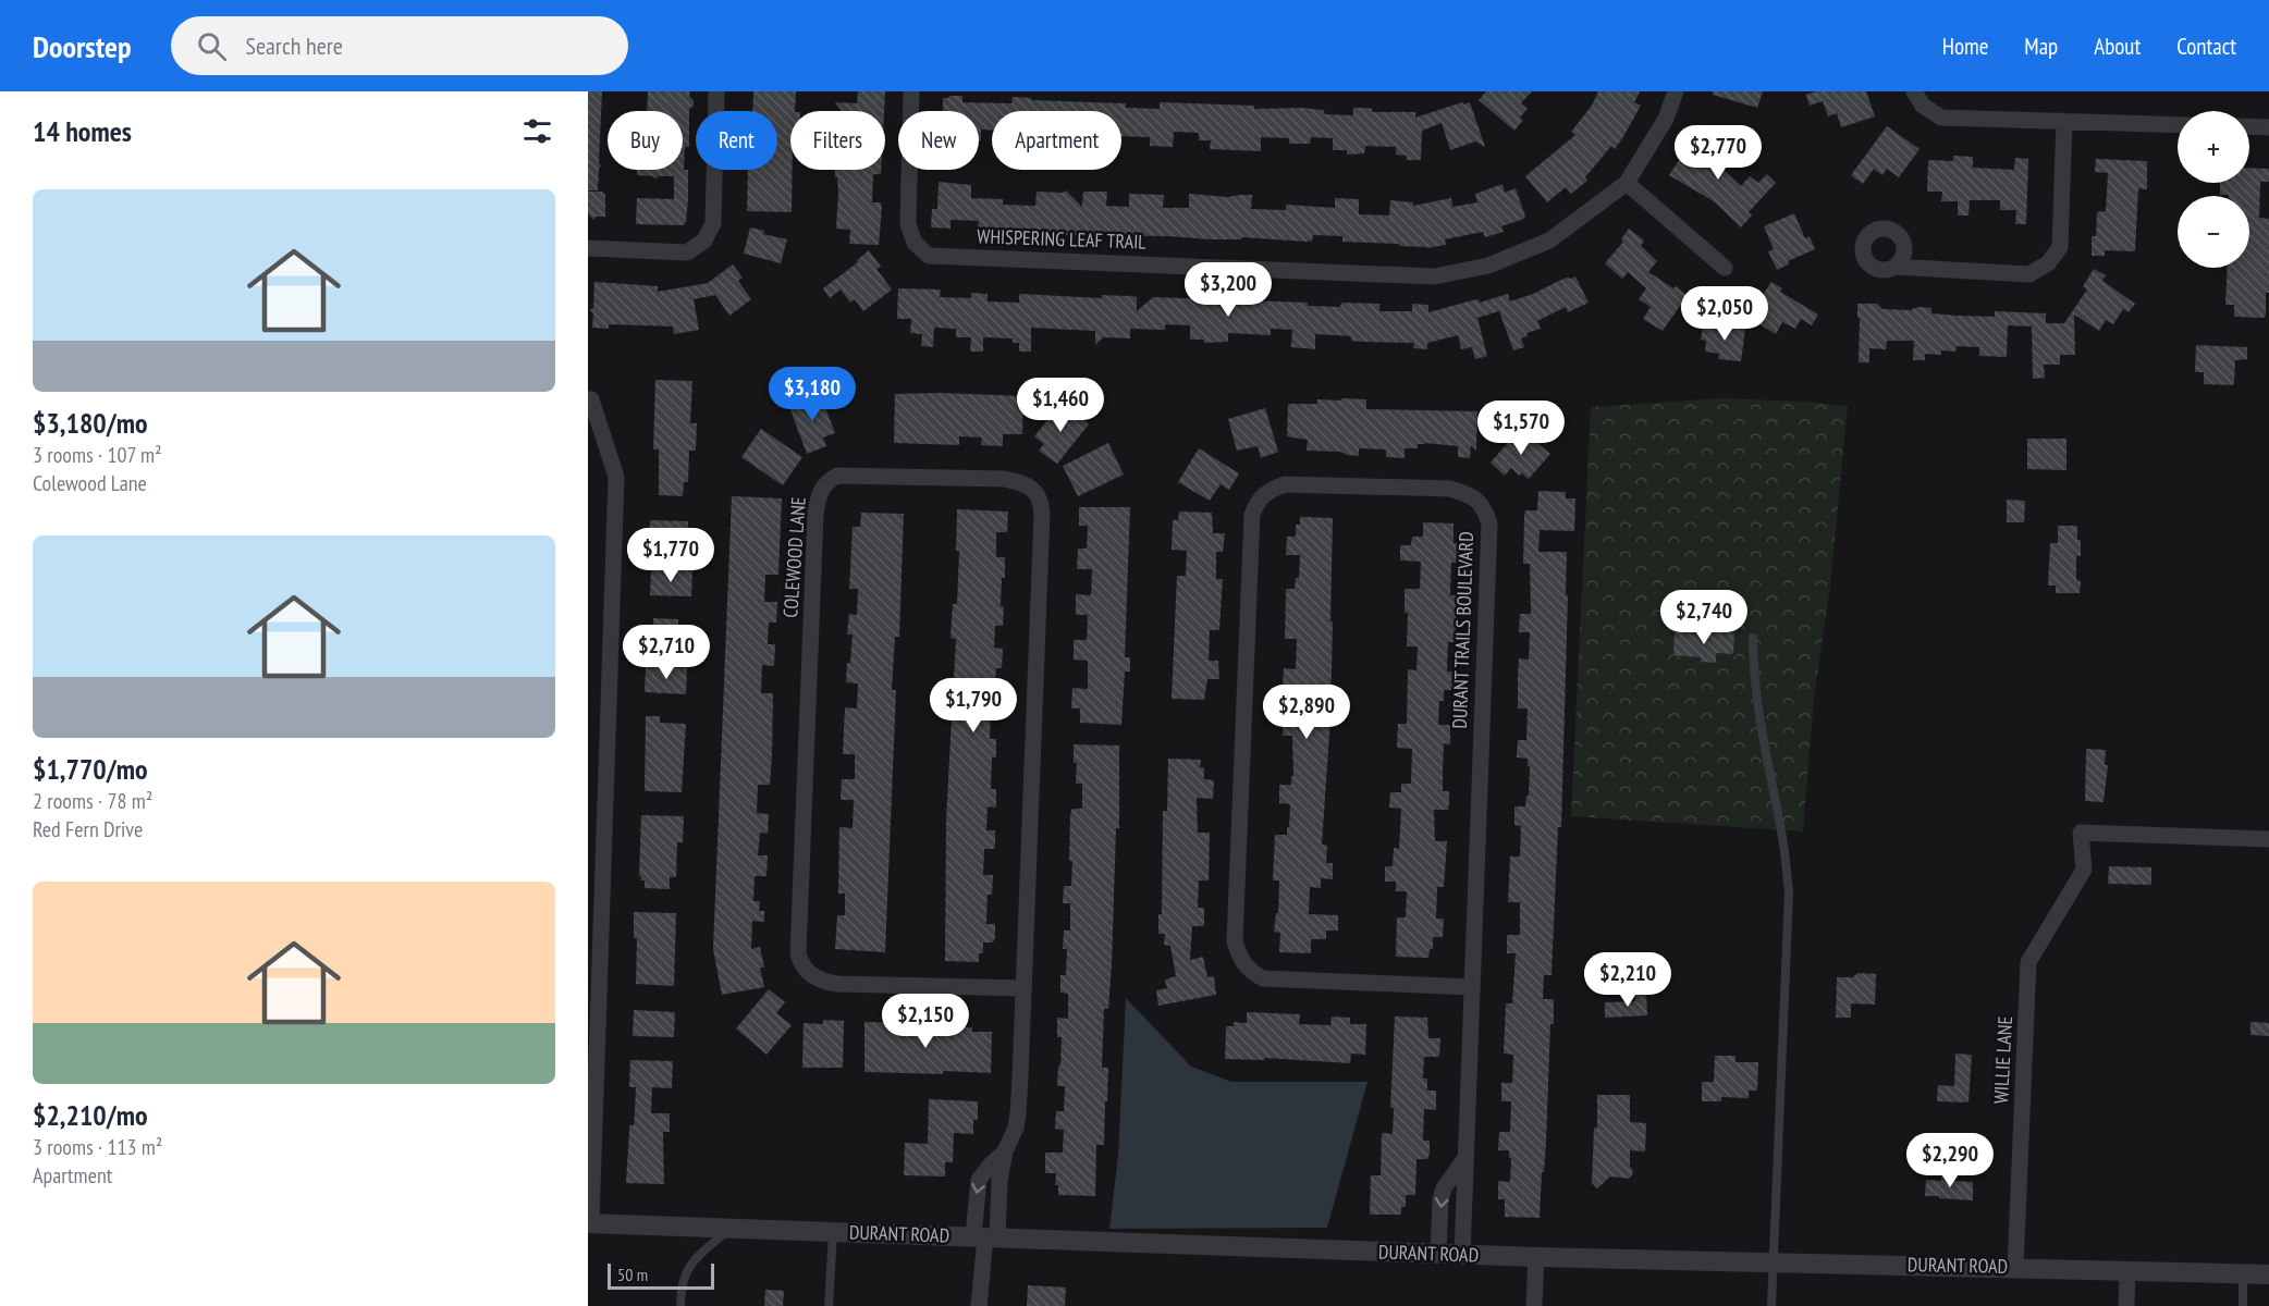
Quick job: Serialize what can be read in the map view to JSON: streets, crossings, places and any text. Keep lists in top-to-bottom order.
{
  "streets": {
    "street": [
      "WHISPERING LEAF TRAIL",
      "COLEWOOD LANE",
      "DURANT TRAILS BOULEVARD",
      "WILLIE LANE",
      "DURANT ROAD"
    ]
  },
  "crossings": [
    ["COLEWOOD LANE", "DURANT ROAD"],
    ["DURANT TRAILS BOULEVARD", "DURANT ROAD"],
    ["WILLIE LANE", "DURANT ROAD"]
  ],
  "scale_bar": "50 m",
  "page": {
    "header": "Doorstep",
    "search": "Search here",
    "nav": [
      "Home",
      "Map",
      "About",
      "Contact"
    ],
    "heading": "14 homes",
    "map_buttons": ["+", "−"],
    "chip": [
      "Buy",
      "Rent",
      "Filters",
      "New",
      "Apartment"
    ],
    "price": [
      "$2,770",
      "$3,200",
      "$2,050",
      "$3,180",
      "$1,460",
      "$1,570",
      "$1,770",
      "$2,740",
      "$2,710",
      "$1,790",
      "$2,890",
      "$2,210",
      "$2,150",
      "$2,290"
    ],
    "list": [
      {
        "name": "$3,180/mo",
        "note": "3 rooms · 107 m² · Colewood Lane"
      },
      {
        "name": "$1,770/mo",
        "note": "2 rooms · 78 m² · Red Fern Drive"
      },
      {
        "name": "$2,210/mo",
        "note": "3 rooms · 113 m² · Apartment"
      }
    ],
    "scale": "50 m"
  }
}
